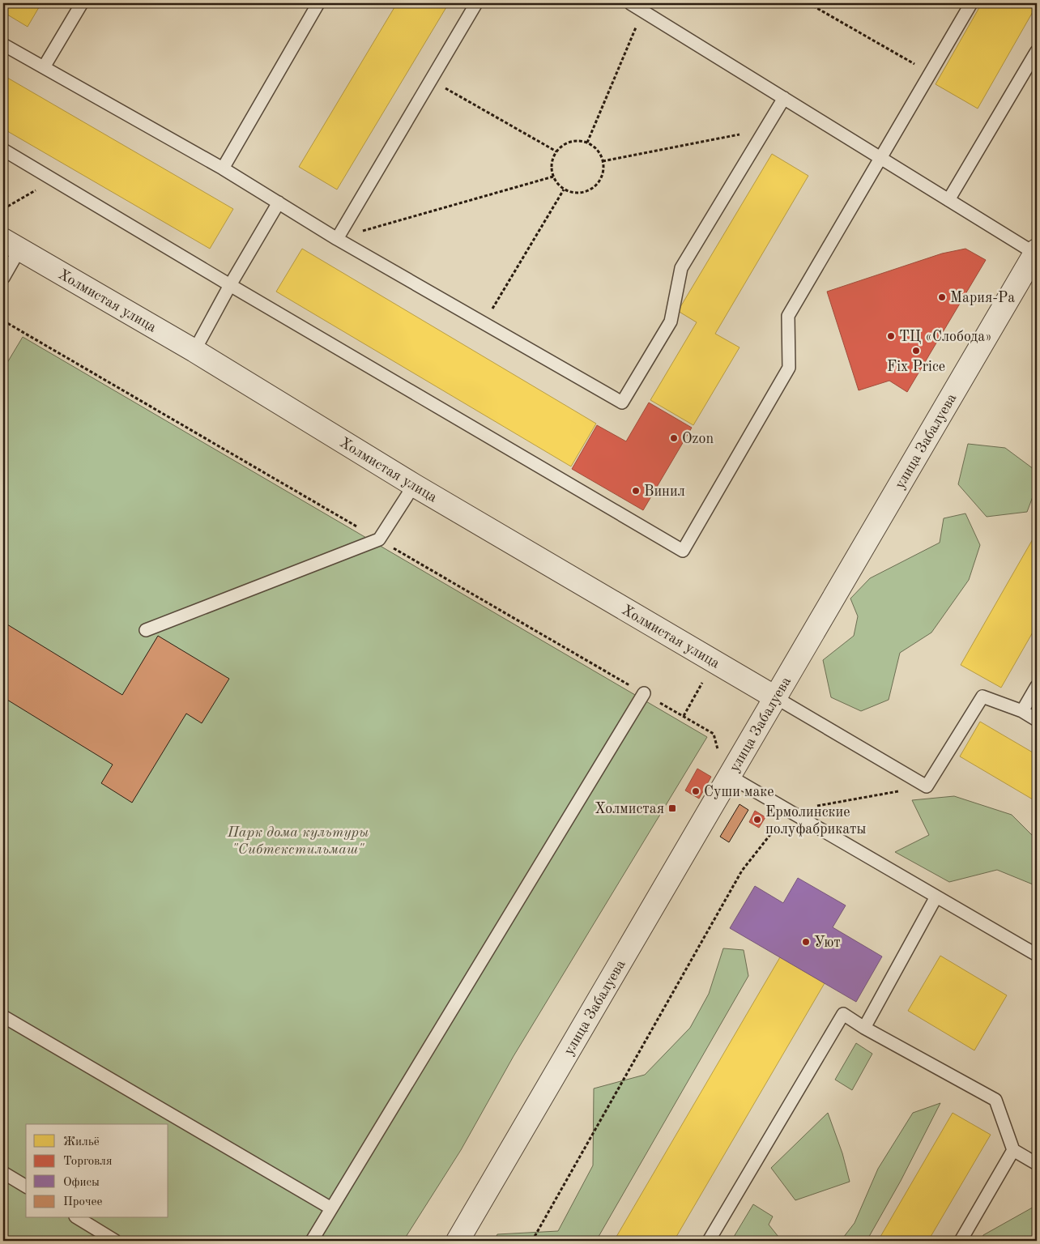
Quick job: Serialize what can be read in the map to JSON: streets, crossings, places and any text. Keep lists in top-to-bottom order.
{
  "streets": {
    "street": ["Холмистая улица", "улица Забалуева"]
  },
  "crossings": [
    ["Холмистая улица", "улица Забалуева"]
  ],
  "parks": ["Парк дома культуры \"Сибтекстильмаш\""],
  "places": {
    "other": [
      "Мария-Ра",
      "ТЦ «Слобода»",
      "Fix Price",
      "Ozon",
      "Винил",
      "Суши маке",
      "Ермолинские полуфабрикаты",
      "Уют"
    ],
    "transit": ["Холмистая"]
  },
  "legend": [
    "Жильё",
    "Торговля",
    "Офисы",
    "Прочее"
  ]
}
